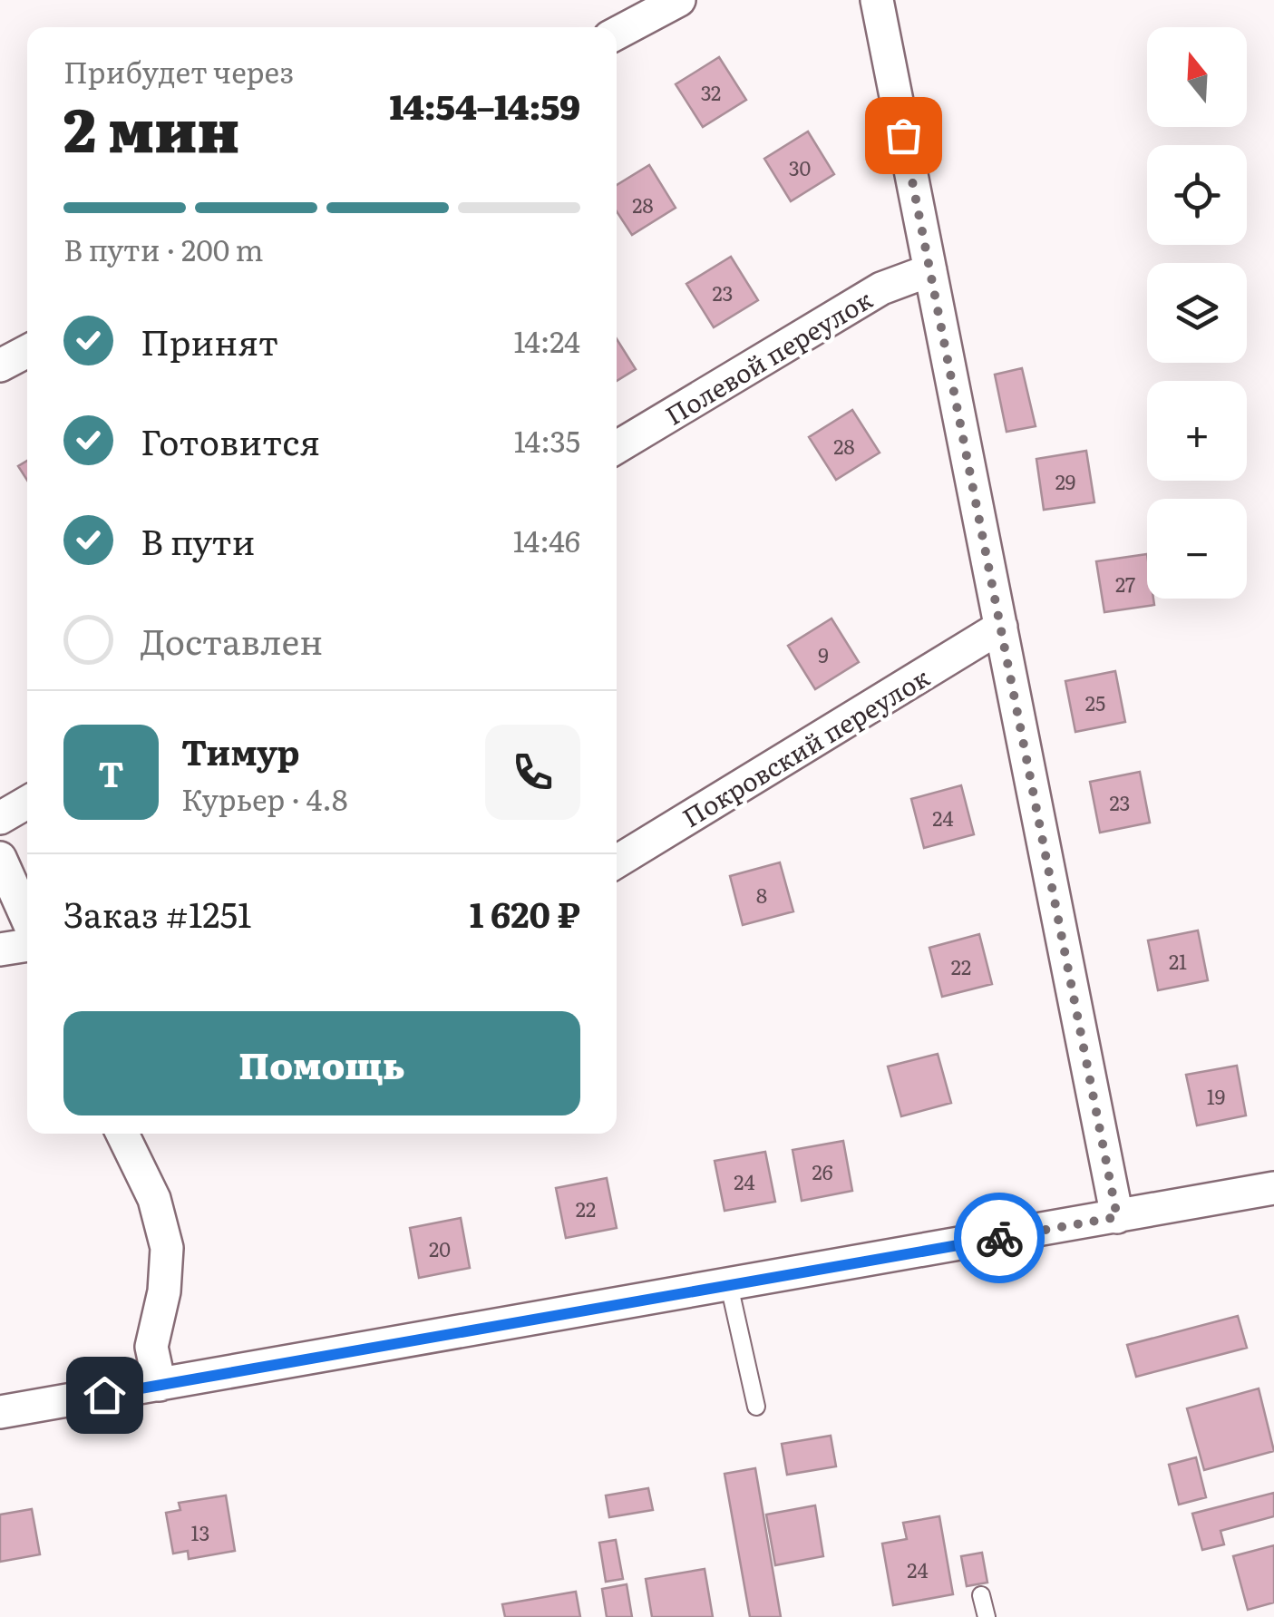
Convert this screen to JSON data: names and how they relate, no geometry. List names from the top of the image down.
{
  "streets": {
    "street": ["Полевой переулок", "Покровский переулок"]
  },
  "house_numbers": [
    "32",
    "30",
    "28",
    "23",
    "28",
    "29",
    "27",
    "9",
    "25",
    "23",
    "24",
    "8",
    "21",
    "22",
    "19",
    "26",
    "24",
    "22",
    "20",
    "13",
    "24"
  ],
  "north": "top",
  "page": {
    "map_buttons": ["+", "−"],
    "heading": ["2 мин", "Прибудет через", "14:54–14:59"],
    "panel": [
      "Тимур",
      "Курьер · 4.8",
      "Заказ #1251",
      "1 620 ₽"
    ],
    "bar": "В пути · 200 m",
    "list": [
      ["Принят", "14:24"],
      ["Готовится", "14:35"],
      ["В пути", "14:46"],
      "Доставлен"
    ],
    "round": "Т",
    "buttons": "Помощь"
  }
}
